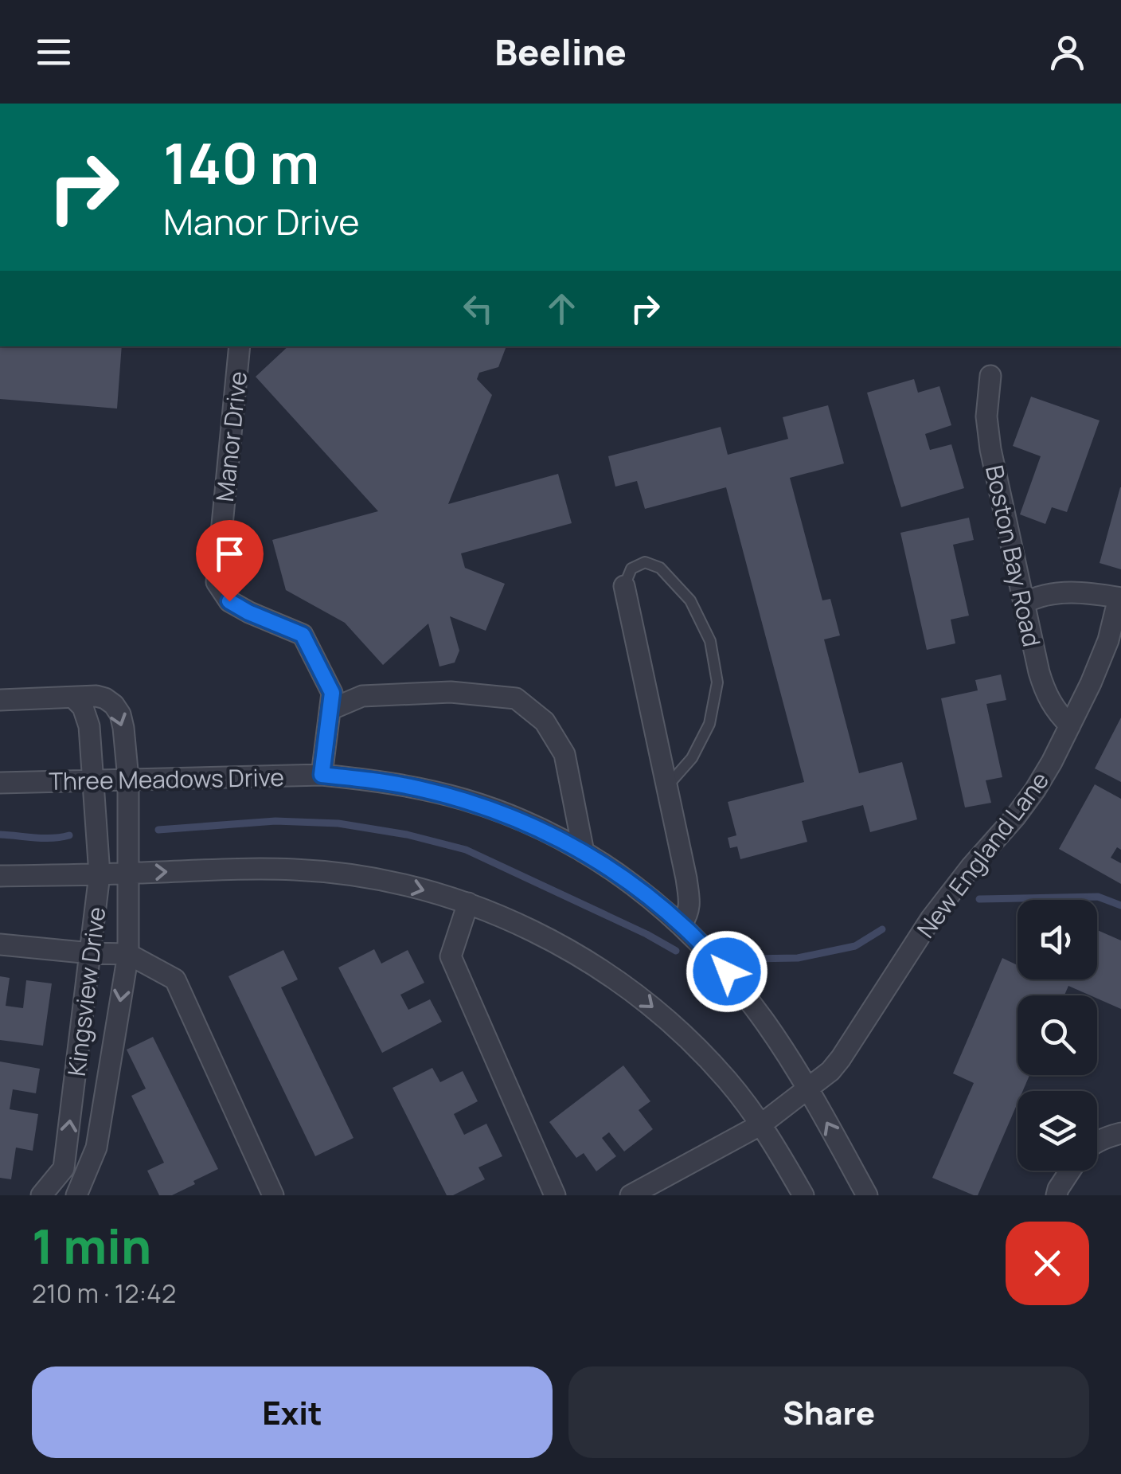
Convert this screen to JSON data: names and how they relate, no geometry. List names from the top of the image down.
{
  "streets": {
    "street": [
      "Manor Drive",
      "Boston Bay Road",
      "Three Meadows Drive",
      "New England Lane",
      "Kingsview Drive"
    ]
  },
  "crossings": [
    ["Manor Drive", "Three Meadows Drive"],
    ["Boston Bay Road", "New England Lane"],
    ["Three Meadows Drive", "New England Lane"],
    ["Three Meadows Drive", "Kingsview Drive"]
  ],
  "page": {
    "header": "Beeline",
    "turn": ["140 m", "Manor Drive"],
    "heading": ["1 min", "210 m · 12:42"],
    "buttons": ["Exit", "Share"]
  }
}
